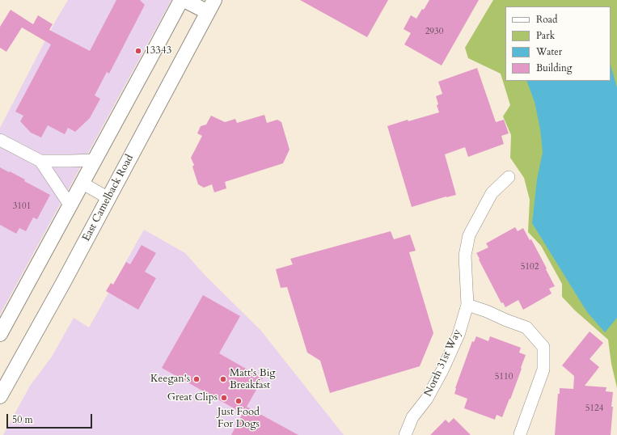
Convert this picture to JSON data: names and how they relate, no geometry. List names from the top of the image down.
{
  "streets": {
    "main road": ["East Camelback Road"],
    "street": ["North 31st Way"]
  },
  "places": [
    "13343",
    "Keegan's",
    "Matt's Big Breakfast",
    "Great Clips",
    "Just Food For Dogs"
  ],
  "house_numbers": [
    "2930",
    "3101",
    "5102",
    "5110",
    "5124"
  ],
  "legend": [
    "Road",
    "Park",
    "Water",
    "Building"
  ],
  "scale_bar": "50 m"
}
